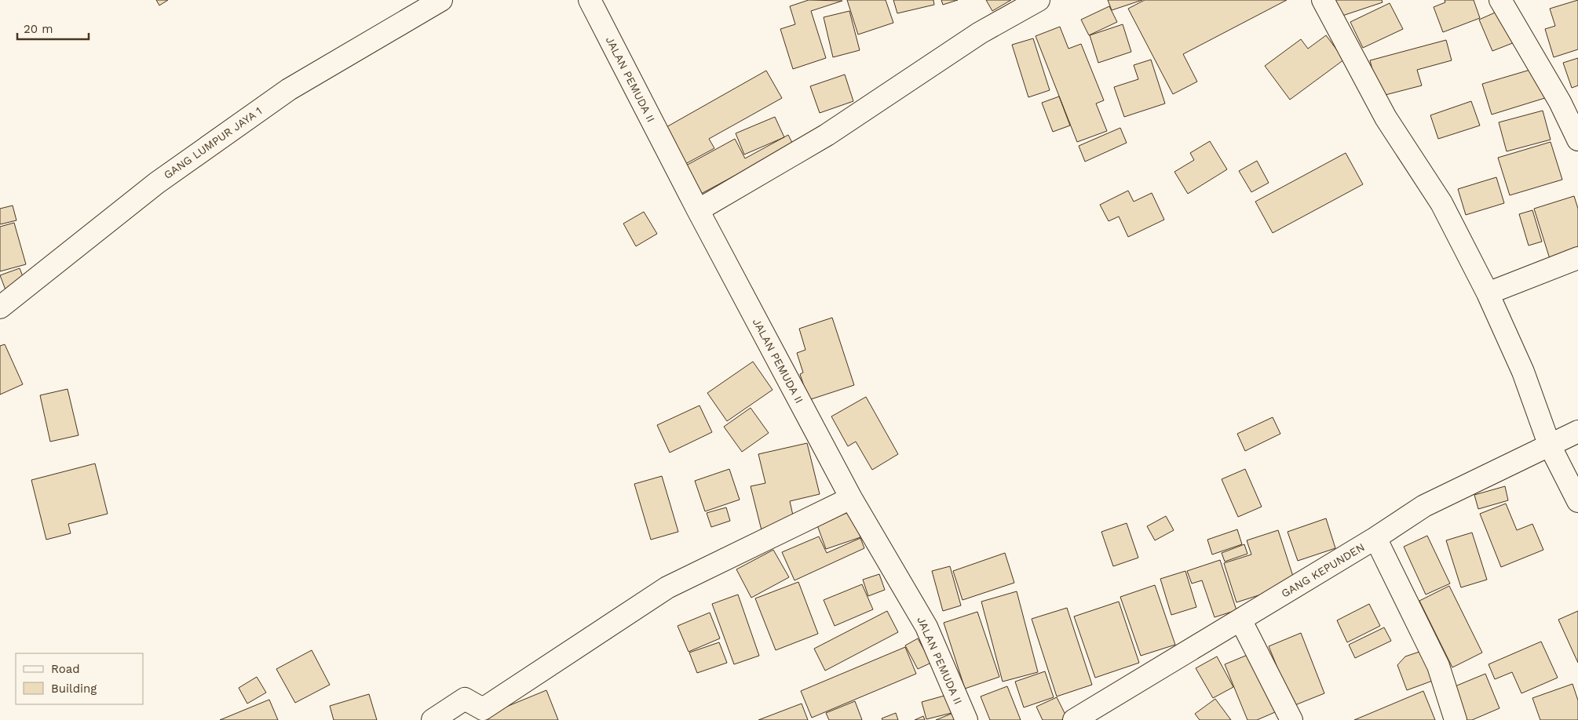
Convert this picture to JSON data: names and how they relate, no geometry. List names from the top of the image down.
{
  "streets": {
    "street": ["JALAN PEMUDA II", "GANG LUMPUR JAYA 1", "GANG KEPUNDEN"]
  },
  "legend": ["Road", "Building"],
  "scale_bar": "20 m"
}
